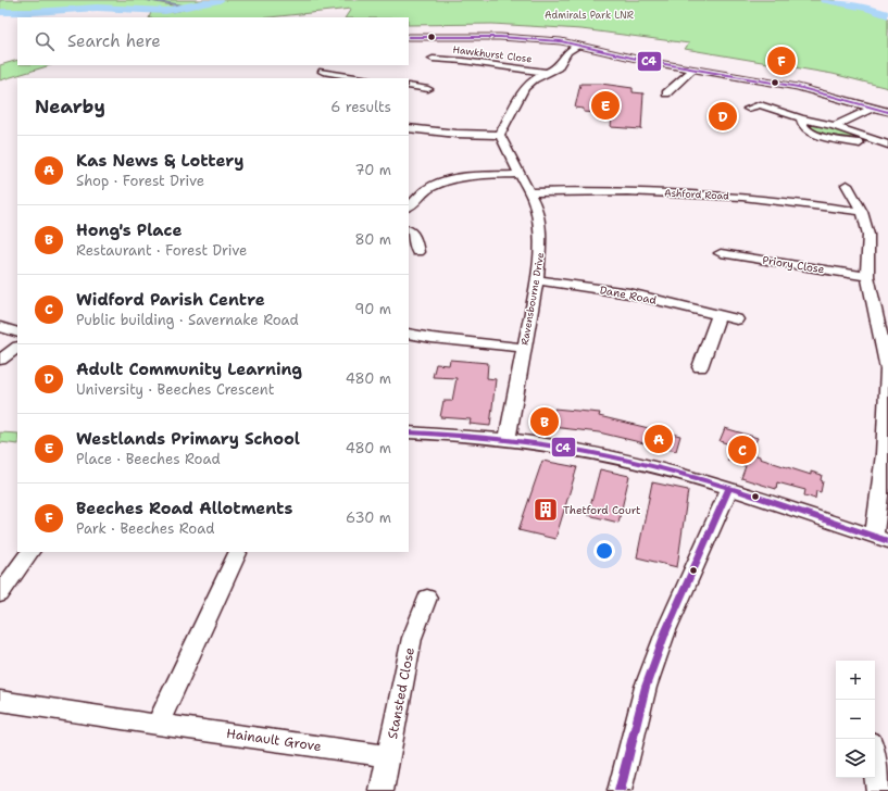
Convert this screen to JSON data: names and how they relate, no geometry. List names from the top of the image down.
{
  "streets": {
    "street": [
      "Hawkhurst Close",
      "Ashford Road",
      "Priory Close",
      "Dane Road",
      "Ravensbourne Drive",
      "Stansted Close",
      "Hainault Grove"
    ]
  },
  "crossings": [
    ["Ashford Road", "Ravensbourne Drive"],
    ["Dane Road", "Ravensbourne Drive"],
    ["Stansted Close", "Hainault Grove"]
  ],
  "parks": ["Admirals Park LNR"],
  "places": {
    "building": ["Thetford Court"]
  },
  "lines": ["transit line C4"],
  "page": {
    "search": "Search here",
    "pins": [
      "F",
      "E",
      "D",
      "B",
      "A",
      "C"
    ],
    "heading": ["Nearby", "6 results"],
    "list": [
      {
        "mark": "A",
        "name": "Kas News & Lottery",
        "note": "Shop · Forest Drive",
        "value": "70 m"
      },
      {
        "mark": "B",
        "name": "Hong's Place",
        "note": "Restaurant · Forest Drive",
        "value": "80 m"
      },
      {
        "mark": "C",
        "name": "Widford Parish Centre",
        "note": "Public building · Savernake Road",
        "value": "90 m"
      },
      {
        "mark": "D",
        "name": "Adult Community Learning",
        "note": "University · Beeches Crescent",
        "value": "480 m"
      },
      {
        "mark": "E",
        "name": "Westlands Primary School",
        "note": "Place · Beeches Road",
        "value": "480 m"
      },
      {
        "mark": "F",
        "name": "Beeches Road Allotments",
        "note": "Park · Beeches Road",
        "value": "630 m"
      }
    ],
    "map_buttons": ["+", "−"]
  }
}
